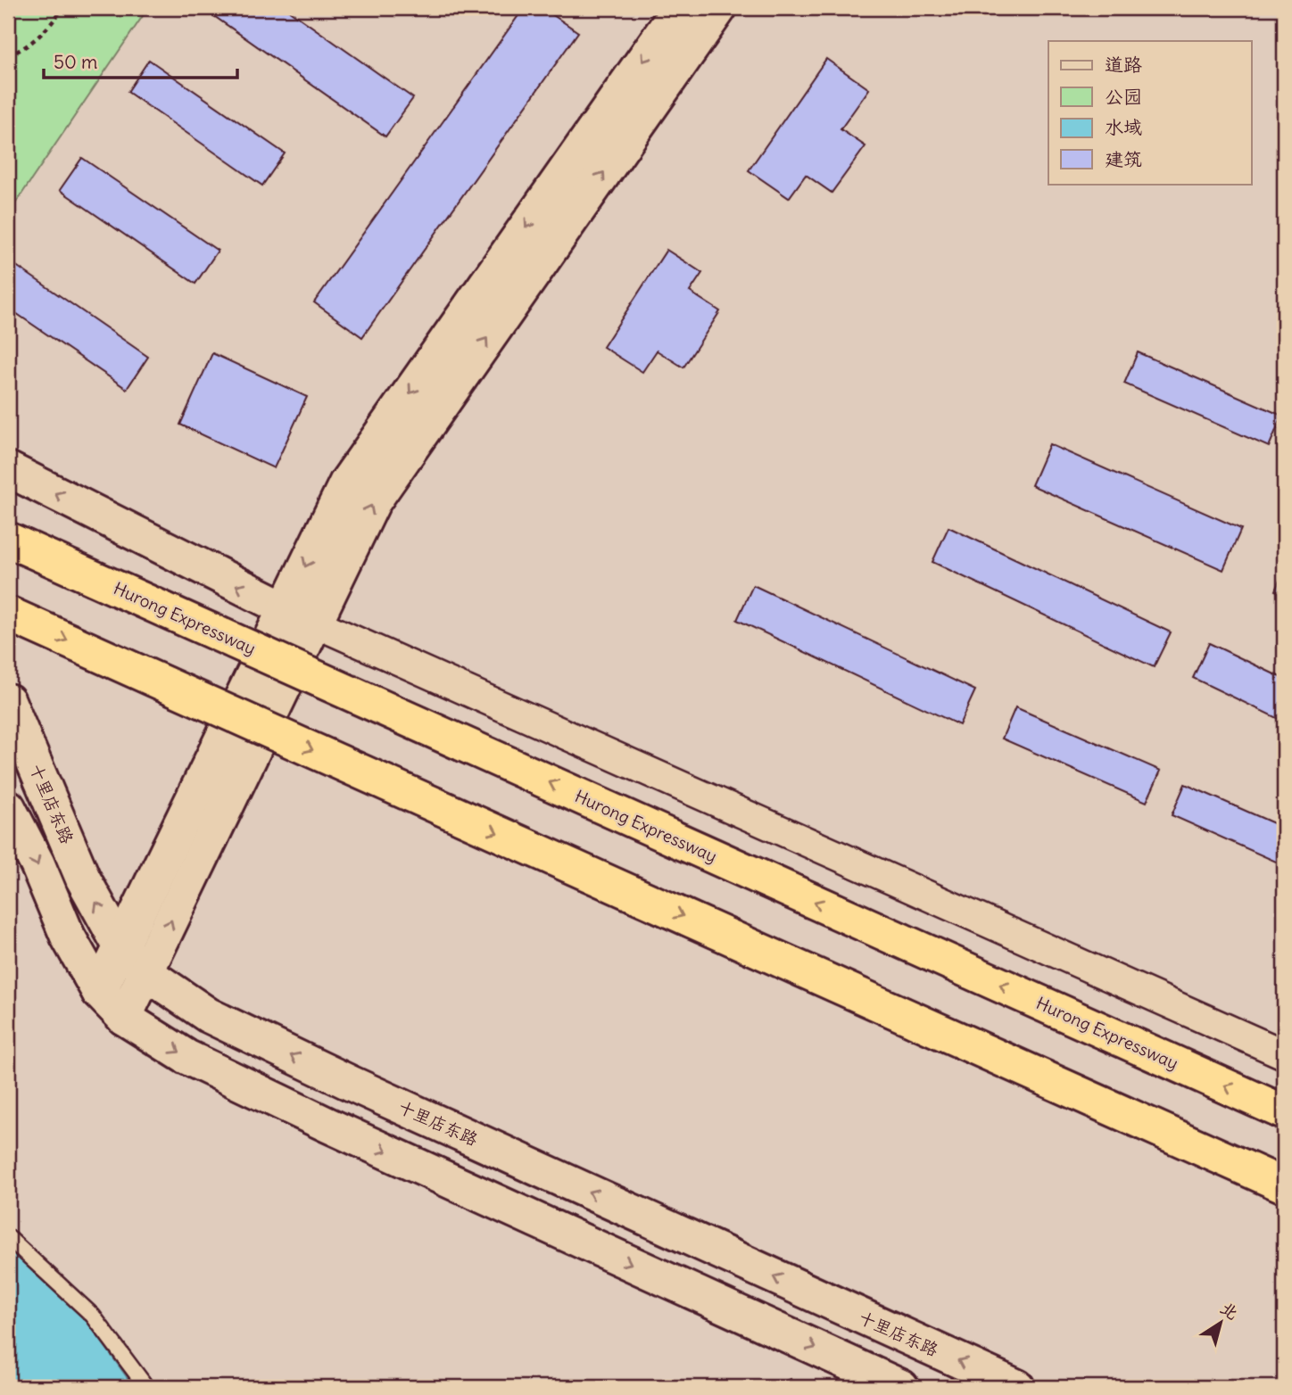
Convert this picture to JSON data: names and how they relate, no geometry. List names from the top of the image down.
{
  "streets": {
    "highway": ["Hurong Expressway"],
    "street": ["十里店东路"]
  },
  "legend": [
    "道路",
    "公园",
    "水域",
    "建筑"
  ],
  "scale_bar": "50 m",
  "north": "top right"
}
